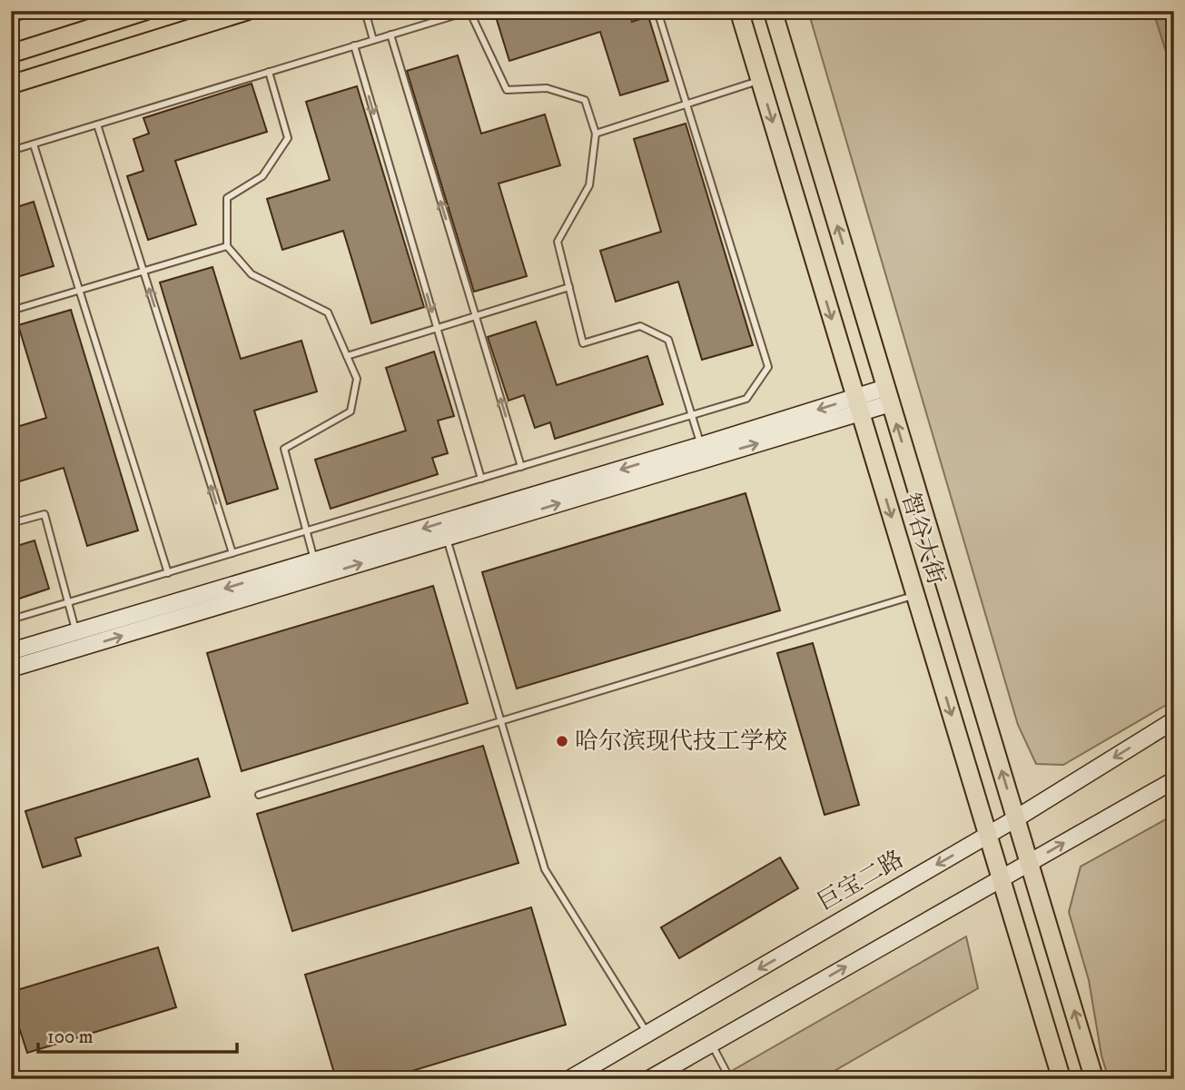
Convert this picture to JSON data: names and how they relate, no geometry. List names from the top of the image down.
{
  "streets": {
    "main road": ["智谷大街"],
    "street": ["巨宝二路"]
  },
  "crossings": [
    ["智谷大街", "巨宝二路"]
  ],
  "places": ["哈尔滨现代技工学校"],
  "scale_bar": "100 m"
}
